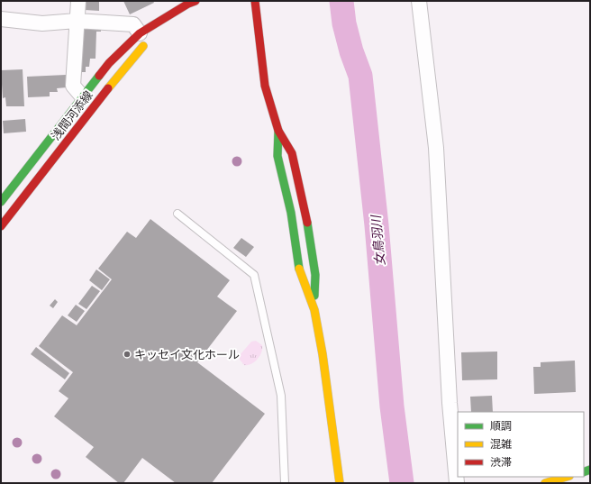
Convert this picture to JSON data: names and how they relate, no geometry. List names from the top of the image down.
{
  "streets": {
    "street": ["浅間河添線"]
  },
  "water": ["女鳥羽川"],
  "places": ["キッセイ文化ホール"],
  "legend": ["順調", "混雑", "渋滞"]
}
